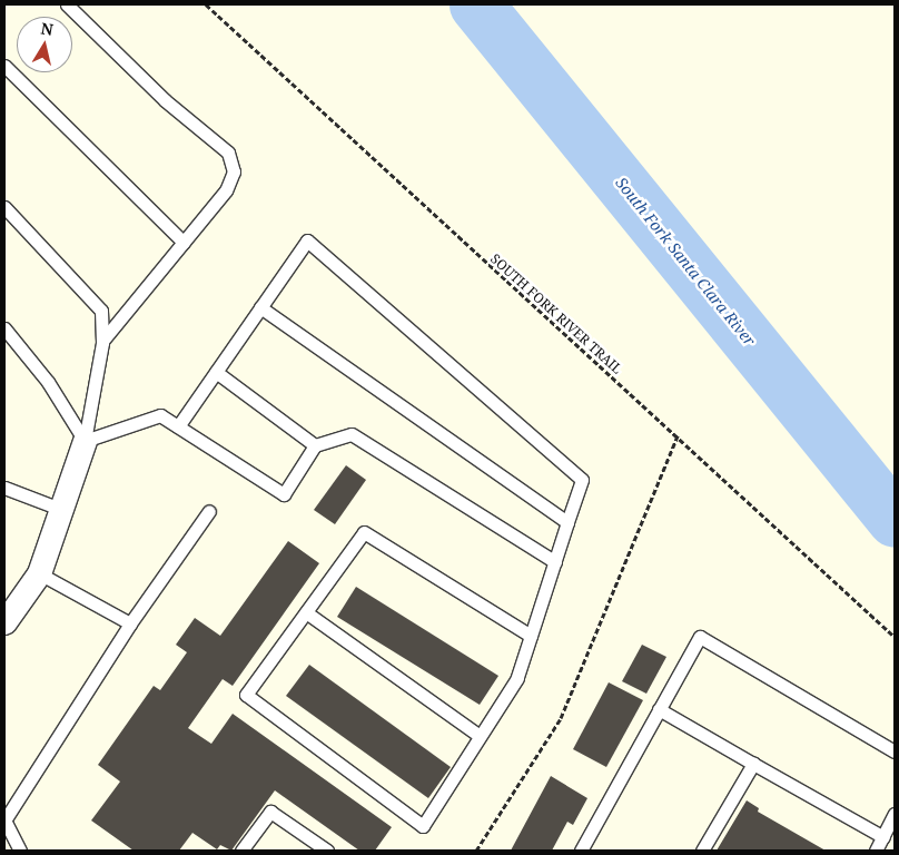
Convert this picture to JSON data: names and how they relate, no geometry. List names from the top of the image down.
{
  "streets": {
    "path": ["SOUTH FORK RIVER TRAIL"]
  },
  "water": ["South Fork Santa Clara River"],
  "north": "top"
}
